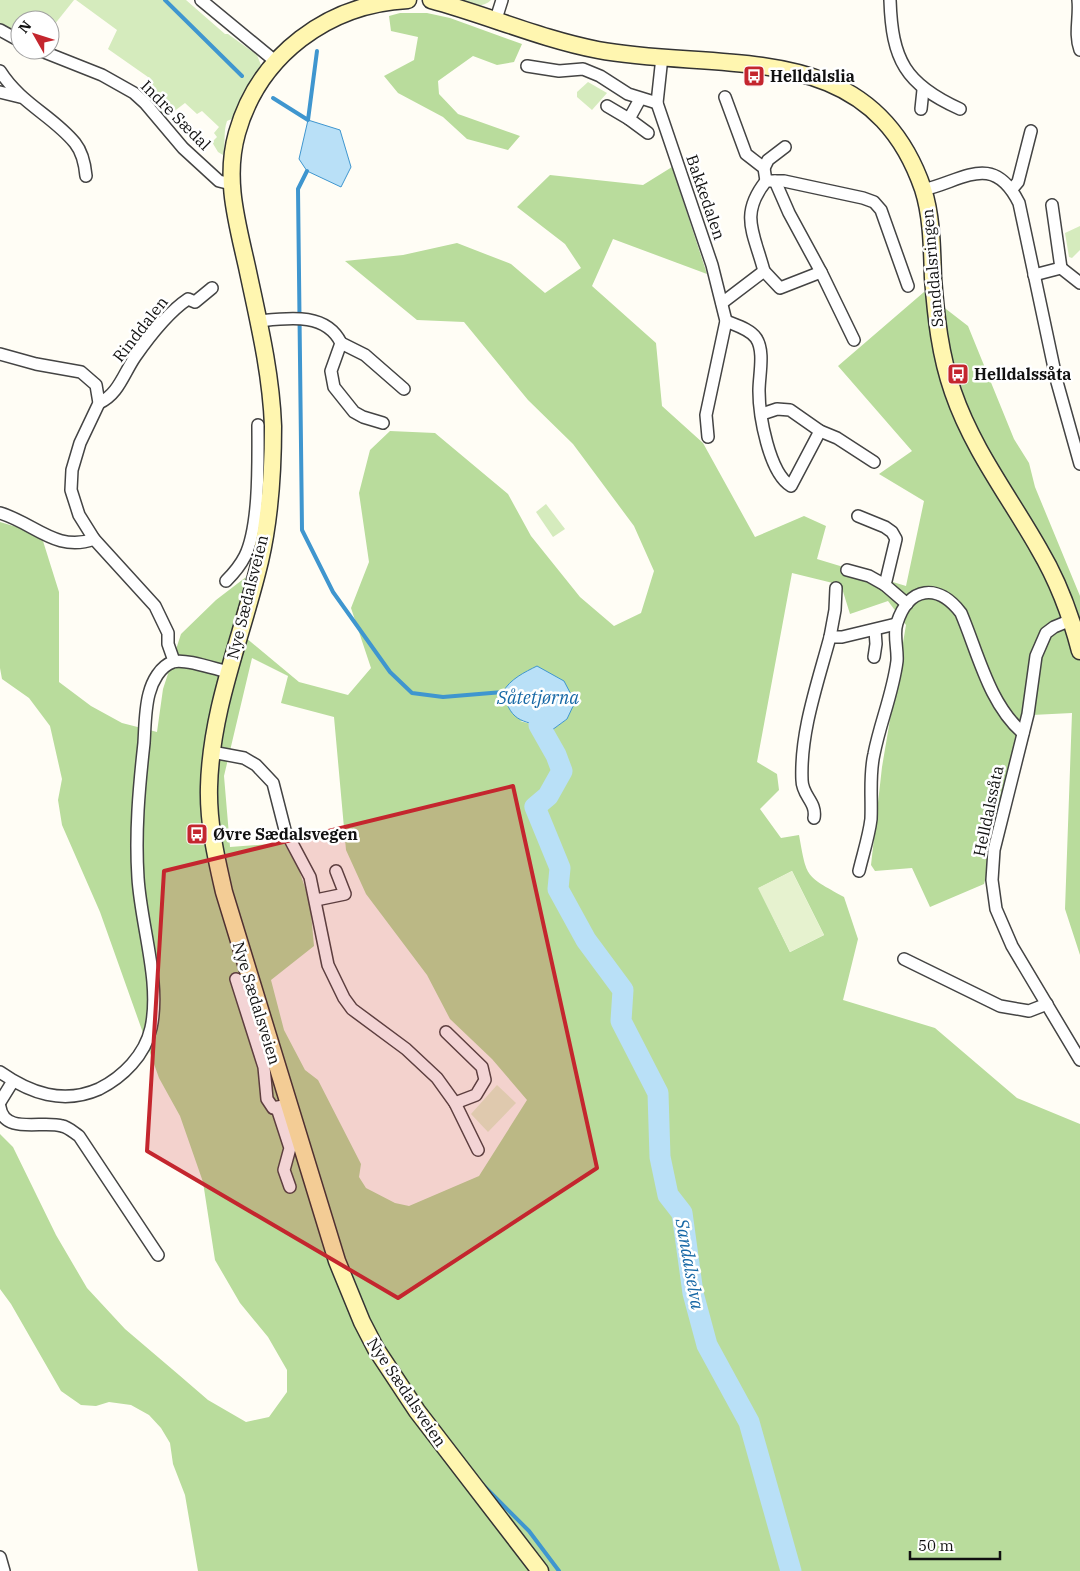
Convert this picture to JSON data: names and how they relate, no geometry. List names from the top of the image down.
{
  "streets": {
    "main road": ["Sanddalsringen", "Nye Sædalsveien"],
    "street": [
      "Indre Sædal",
      "Bakkedalen",
      "Rinddalen",
      "Helldalssåta"
    ]
  },
  "crossings": [
    ["Indre Sædal", "Nye Sædalsveien"],
    ["Bakkedalen", "Sanddalsringen"],
    ["Sanddalsringen", "Helldalssåta"]
  ],
  "water": ["Såtetjørna", "Sandalselva"],
  "places": {
    "bus stop": ["Helldalslia", "Helldalssåta", "Øvre Sædalsvegen"]
  },
  "scale_bar": "50 m",
  "north": "top left"
}
